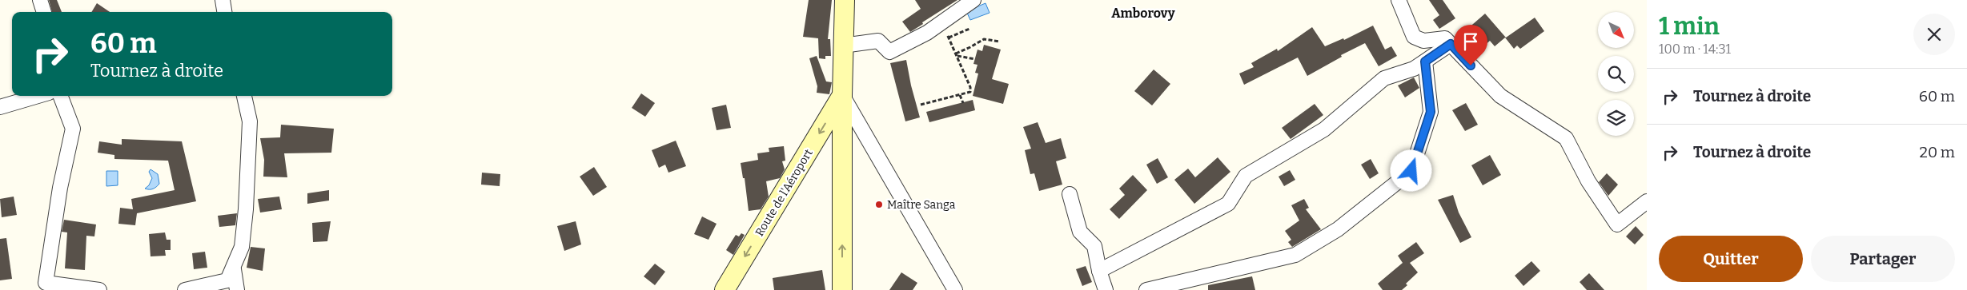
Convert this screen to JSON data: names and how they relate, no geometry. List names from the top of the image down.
{
  "streets": {
    "main road": ["Route de l'Aéroport"]
  },
  "one_way": ["Route de l'Aéroport"],
  "districts": ["Amborovy"],
  "places": ["Maître Sanga"],
  "north": "bottom right",
  "page": {
    "heading": ["1 min", "100 m · 14:31"],
    "turn": ["60 m", "Tournez à droite"],
    "list": [
      {
        "name": "Tournez à droite",
        "value": "60 m"
      },
      {
        "name": "Tournez à droite",
        "value": "20 m"
      }
    ],
    "buttons": ["Quitter", "Partager"]
  }
}
